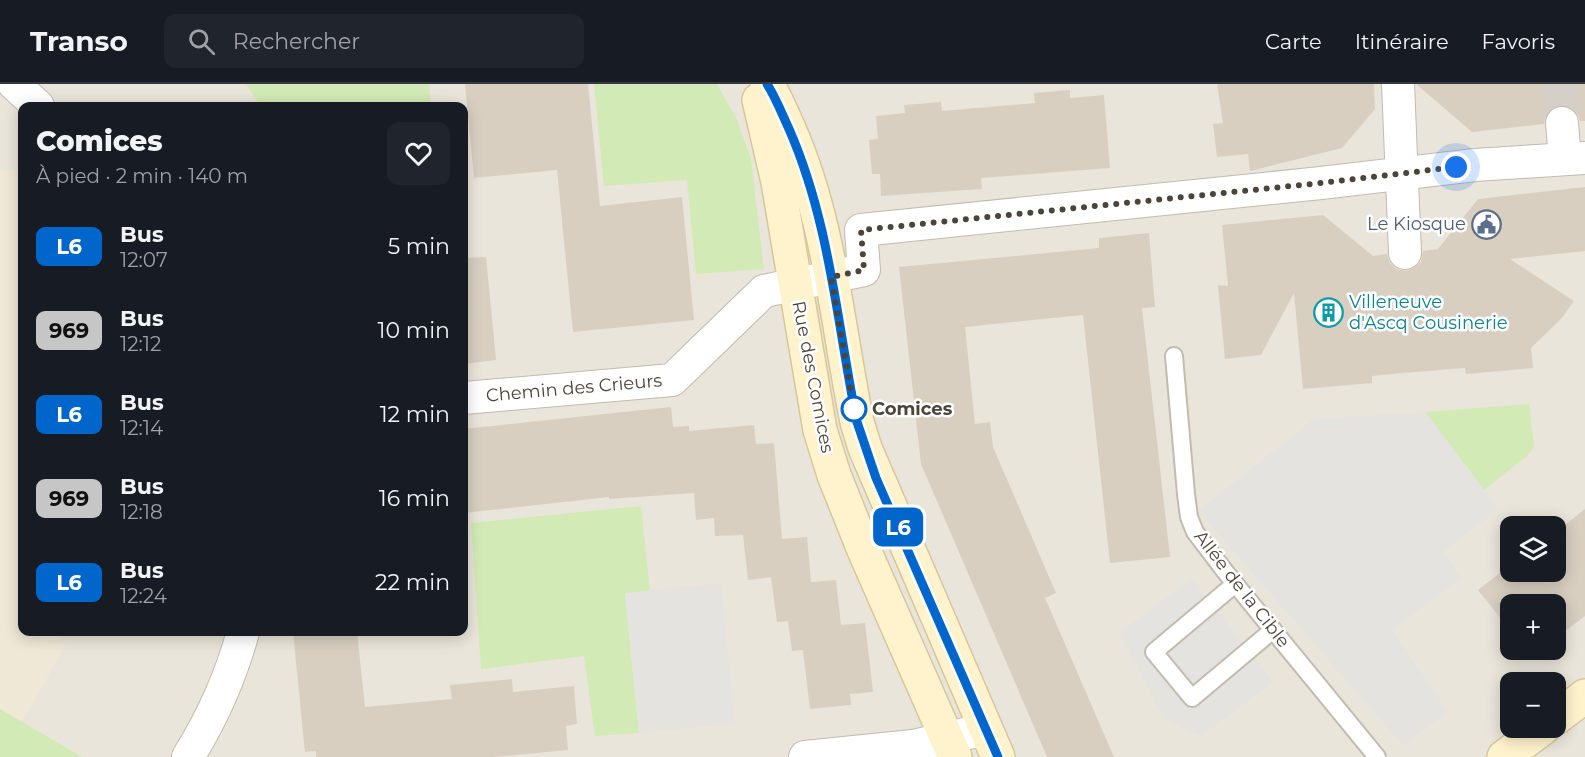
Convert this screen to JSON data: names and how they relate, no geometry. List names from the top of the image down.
{
  "streets": {
    "street": ["Rue des Comices", "Chemin des Crieurs"],
    "lane": ["Allée de la Cible"]
  },
  "crossings": [
    ["Rue des Comices", "Chemin des Crieurs"]
  ],
  "places": {
    "public building": ["Le Kiosque"],
    "building": ["Villeneuve d'Ascq Cousinerie"],
    "other": ["Comices"]
  },
  "lines": ["bus line L6"],
  "page": {
    "header": "Transo",
    "search": "Rechercher",
    "nav": ["Carte", "Itinéraire", "Favoris"],
    "on_map": "L6",
    "heading": ["Comices", "À pied · 2 min · 140 m"],
    "list": [
      {
        "mark": "L6",
        "name": "Bus",
        "note": "12:07",
        "value": "5 min"
      },
      {
        "mark": "969",
        "name": "Bus",
        "note": "12:12",
        "value": "10 min"
      },
      {
        "mark": "L6",
        "name": "Bus",
        "note": "12:14",
        "value": "12 min"
      },
      {
        "mark": "969",
        "name": "Bus",
        "note": "12:18",
        "value": "16 min"
      },
      {
        "mark": "L6",
        "name": "Bus",
        "note": "12:24",
        "value": "22 min"
      }
    ],
    "map_buttons": ["+", "−"]
  }
}
